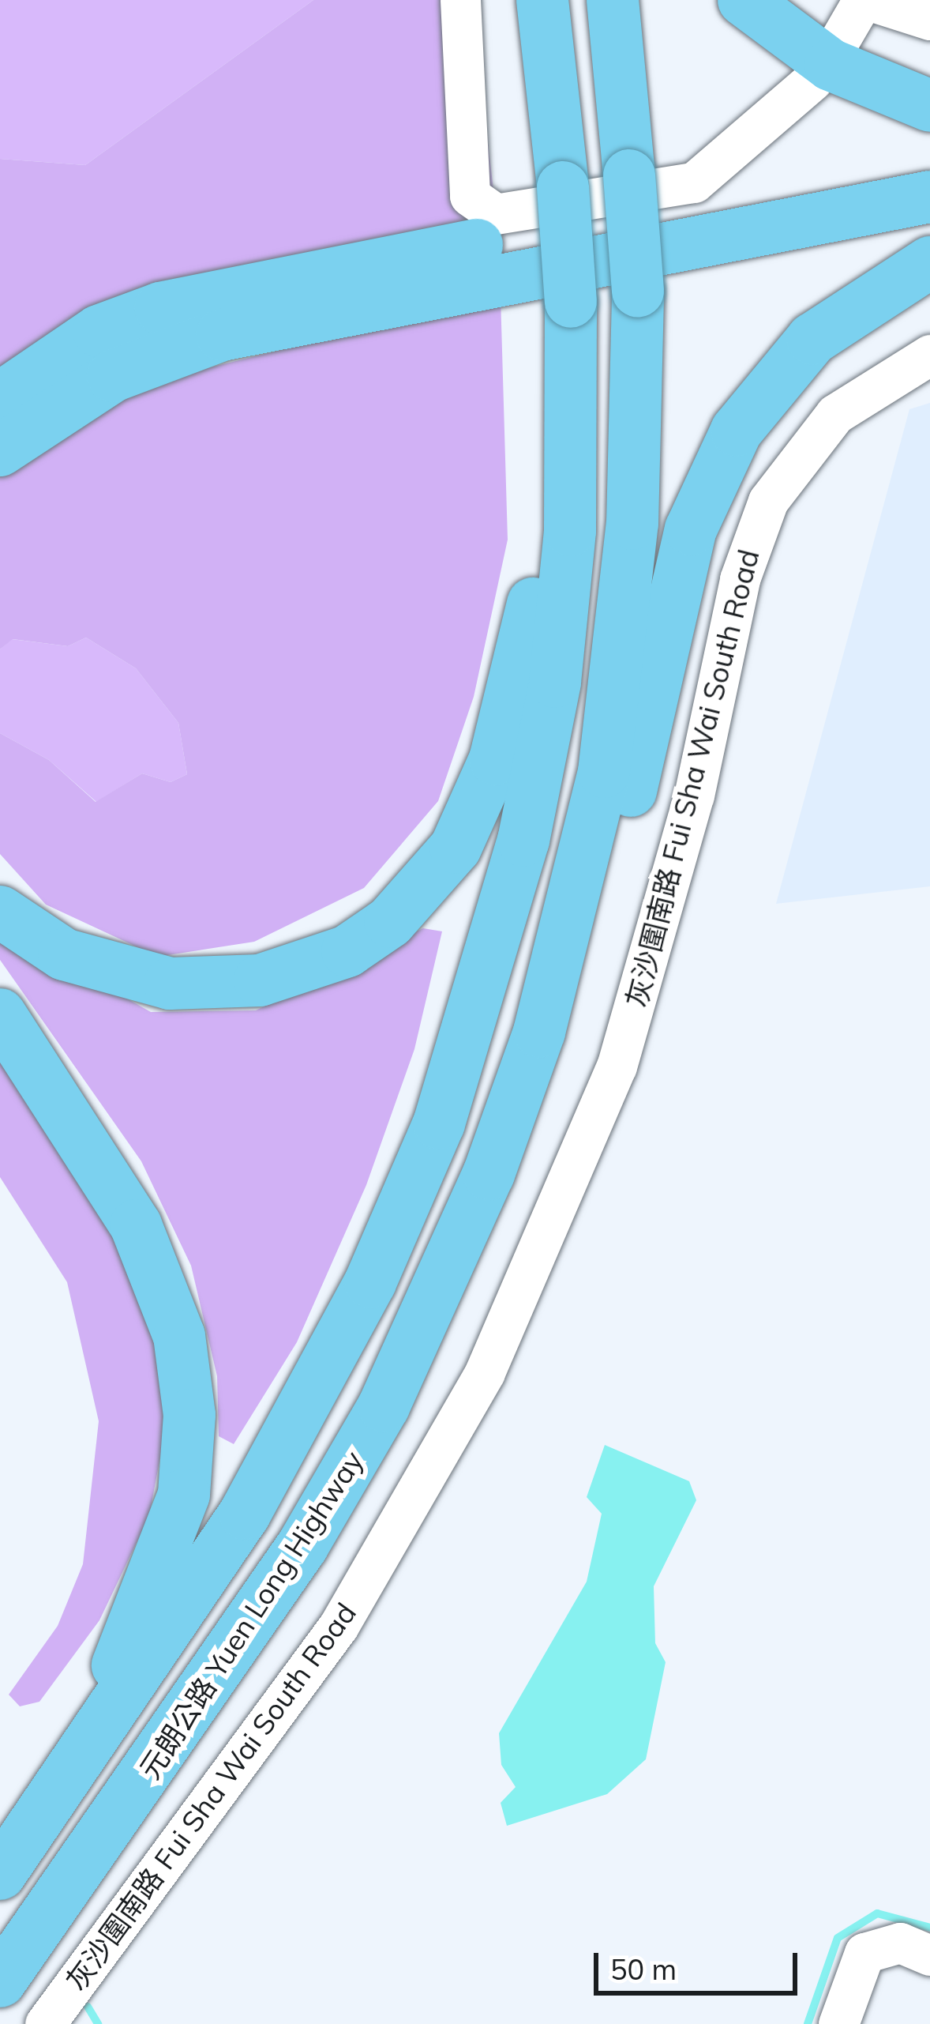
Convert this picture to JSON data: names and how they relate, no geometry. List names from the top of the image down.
{
  "streets": {
    "highway": ["元朗公路 Yuen Long Highway"],
    "street": ["灰沙圍南路 Fui Sha Wai South Road"]
  },
  "scale_bar": "50 m"
}
